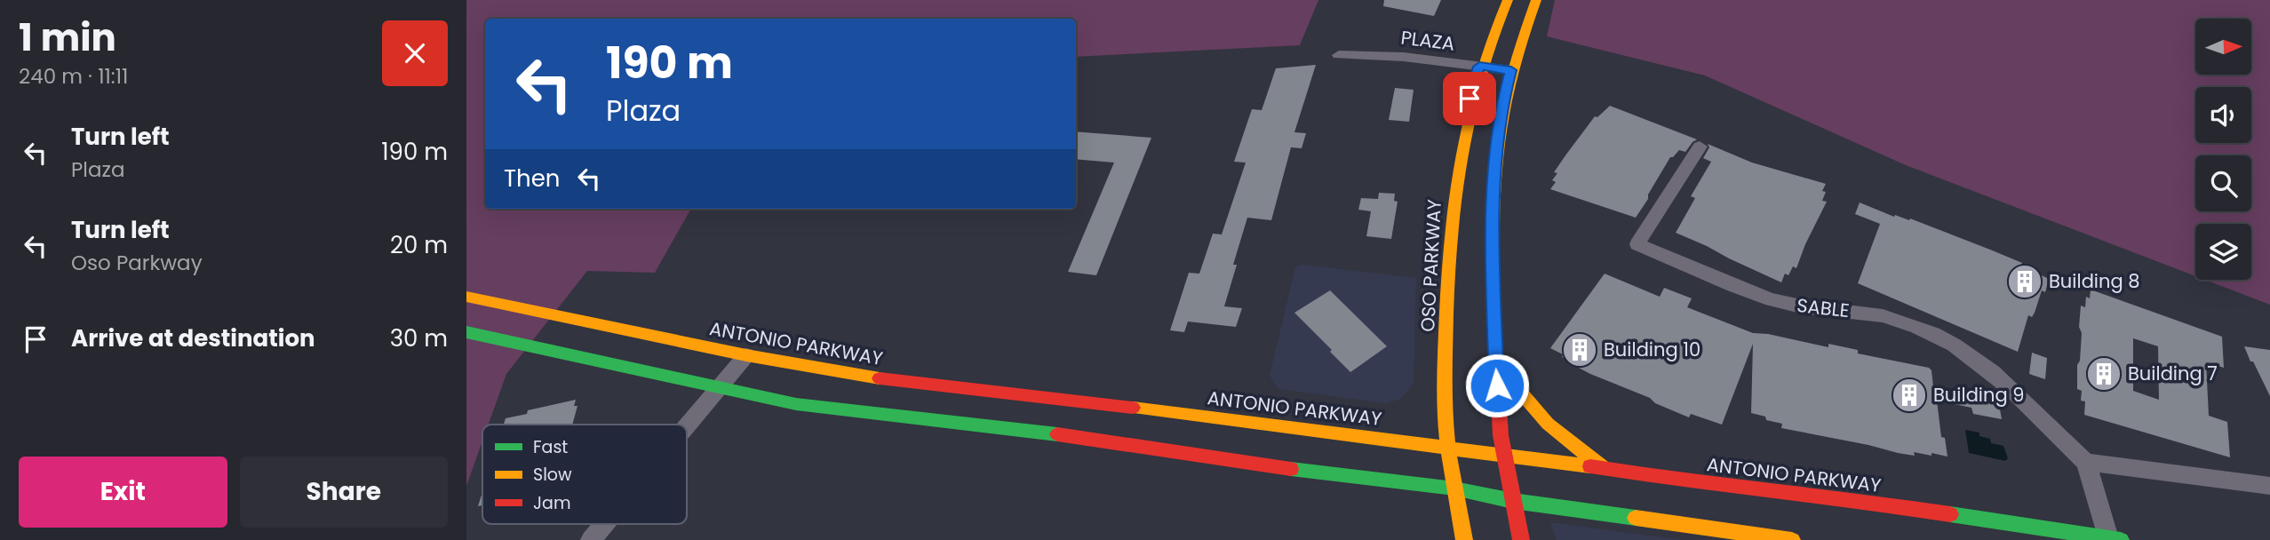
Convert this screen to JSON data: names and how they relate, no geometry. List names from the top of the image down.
{
  "streets": {
    "main road": ["OSO PARKWAY", "ANTONIO PARKWAY"],
    "street": ["PLAZA", "SABLE"]
  },
  "crossings": [
    ["PLAZA", "OSO PARKWAY"],
    ["OSO PARKWAY", "ANTONIO PARKWAY"]
  ],
  "places": {
    "building": [
      "Building 8",
      "Building 10",
      "Building 7",
      "Building 9"
    ]
  },
  "legend": ["Fast", "Slow", "Jam"],
  "north": "right",
  "page": {
    "heading": ["1 min", "240 m · 11:11"],
    "turn": ["190 m", "Plaza"],
    "list": [
      {
        "name": "Turn left",
        "note": "Plaza",
        "value": "190 m"
      },
      {
        "name": "Turn left",
        "note": "Oso Parkway",
        "value": "20 m"
      },
      {
        "name": "Arrive at destination",
        "value": "30 m"
      }
    ],
    "then": "Then",
    "buttons": ["Exit", "Share"]
  }
}
